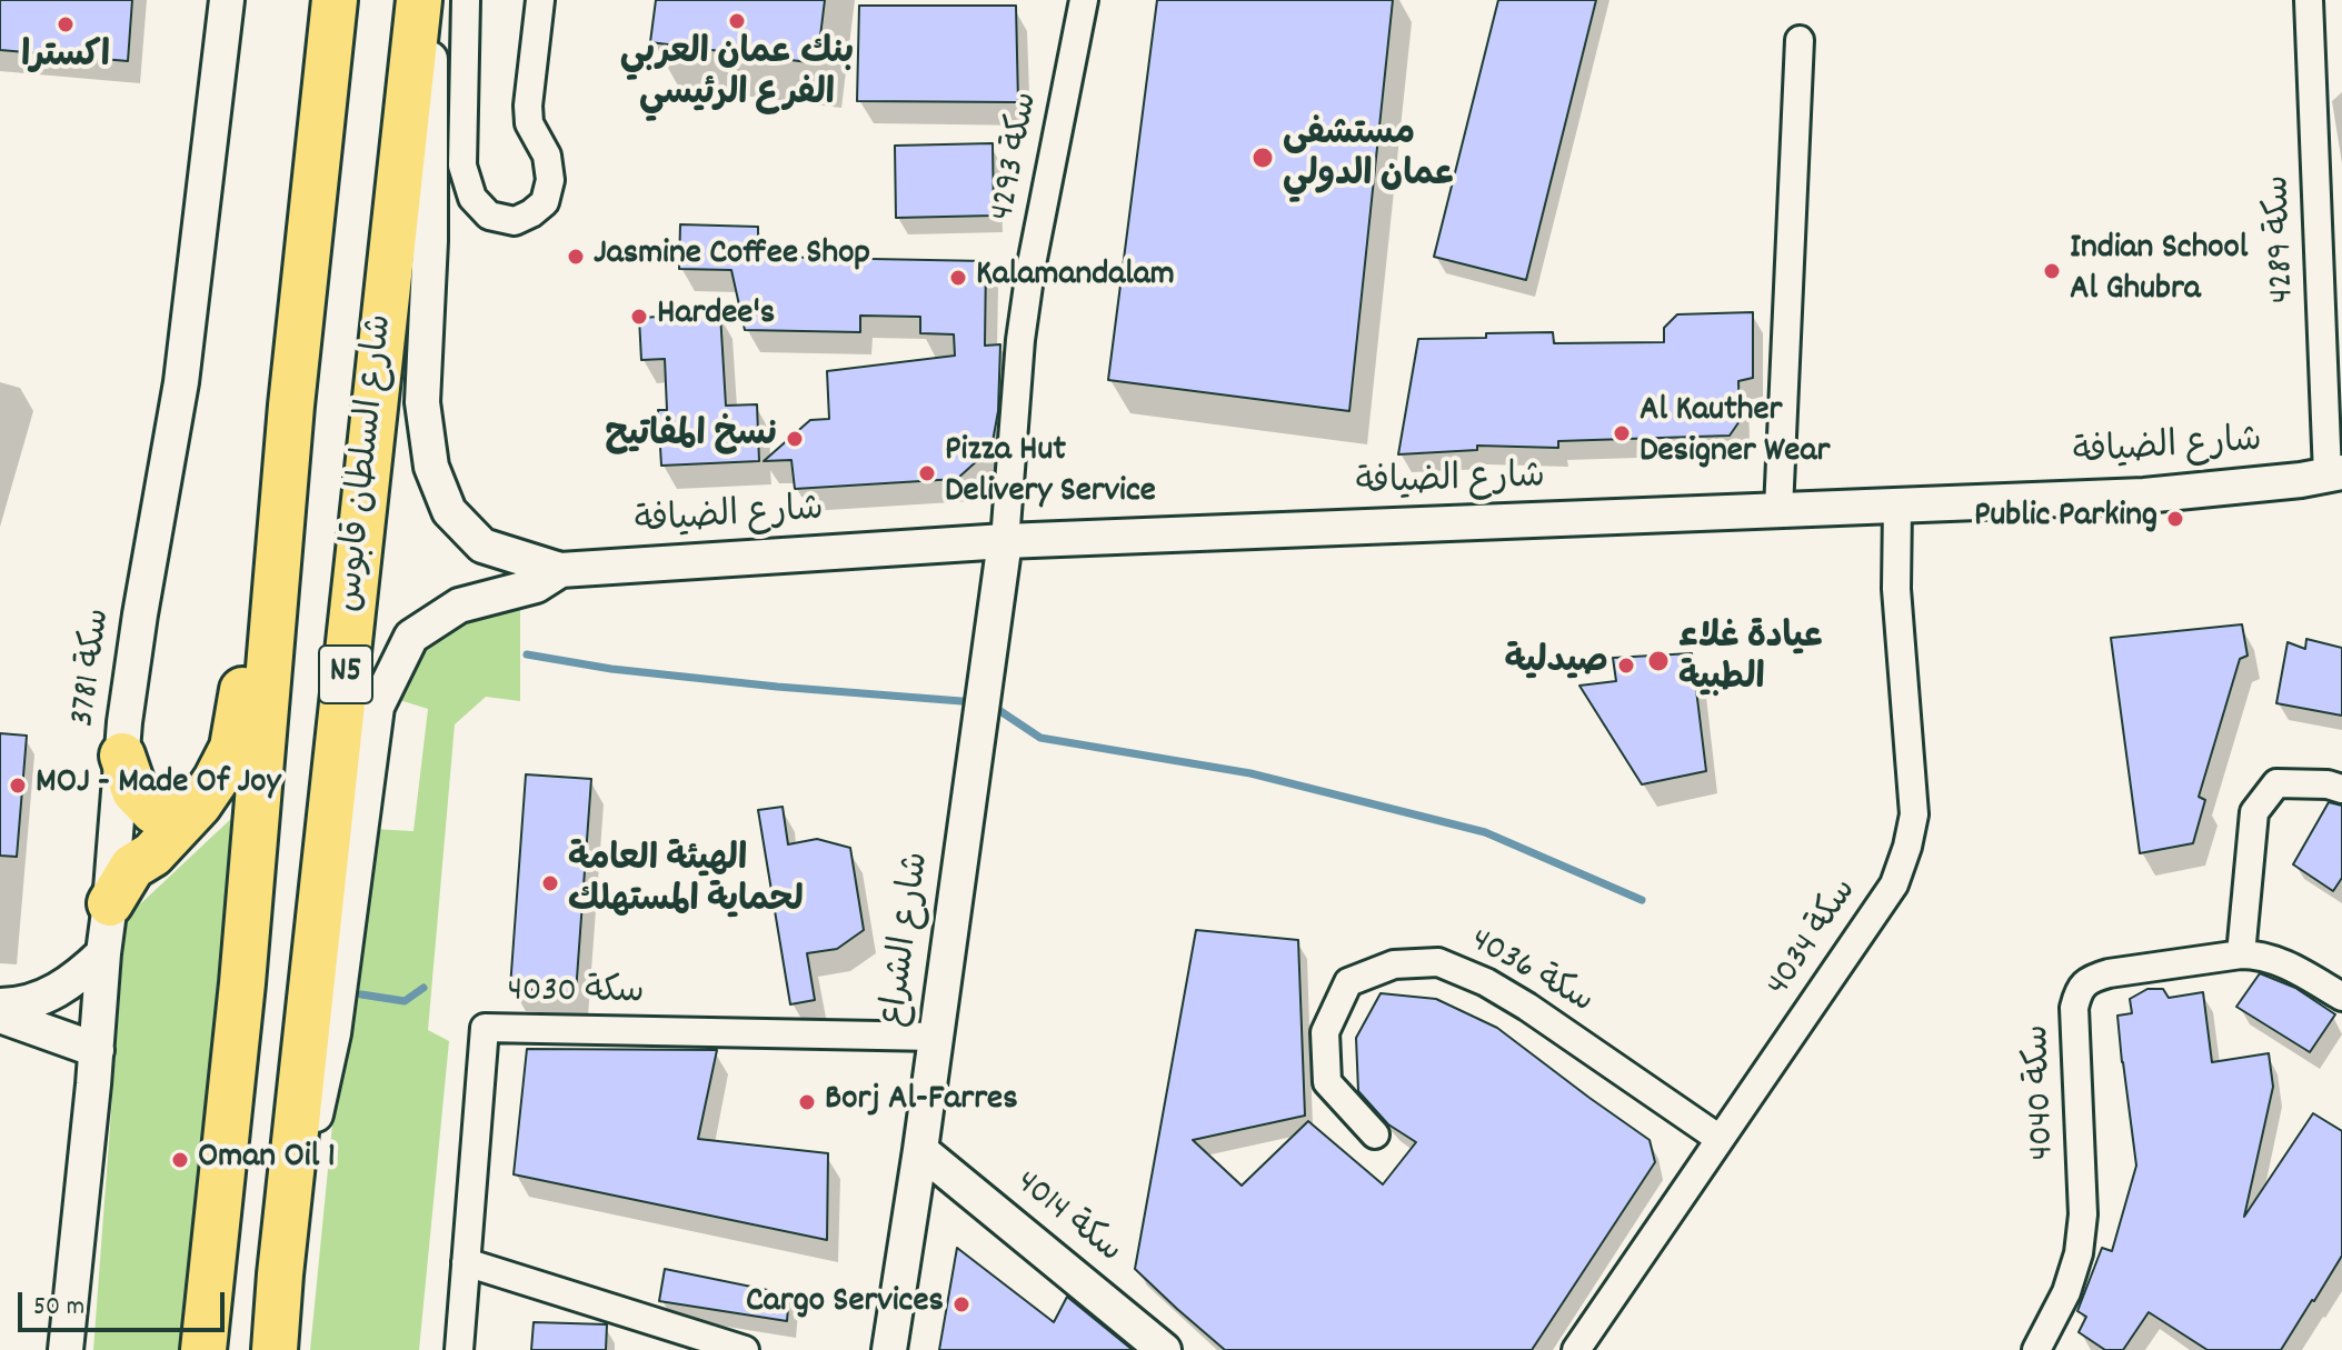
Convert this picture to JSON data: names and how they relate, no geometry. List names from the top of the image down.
{
  "streets": {
    "highway": ["شارع السلطان قابوس", "N5"],
    "street": [
      "سكة 4293",
      "سكة 4289",
      "شارع الضيافة",
      "سكة 3781",
      "سكة 4034",
      "شارع الشراع",
      "سكة 4036",
      "سكة 4030",
      "سكة 4040",
      "سكة 4014"
    ]
  },
  "crossings": [
    ["سكة 4293", "شارع الضيافة"],
    ["سكة 4293", "شارع الشراع"],
    ["سكة 4289", "شارع الضيافة"],
    ["شارع الضيافة", "سكة 4034"],
    ["شارع الضيافة", "شارع الشراع"],
    ["سكة 4034", "سكة 4036"],
    ["شارع الشراع", "سكة 4030"],
    ["شارع الشراع", "سكة 4014"]
  ],
  "places": [
    "بنك عمان العربي الفرع الرئيسي",
    "اكسترا",
    "مستشفى عمان الدولي",
    "Jasmine Coffee Shop",
    "Indian School Al Ghubra",
    "Kalamandalam",
    "Hardee's",
    "Al Kauther Designer Wear",
    "نسخ المفاتيح",
    "Pizza Hut Delivery Service",
    "Public Parking",
    "عيادة غلاء الطبية",
    "صيدلية",
    "MOJ - Made Of Joy",
    "الهيئة العامة لحماية المستهلك",
    "Borj Al-Farres",
    "Oman Oil 1",
    "Cargo Services"
  ],
  "scale_bar": "50 m"
}
